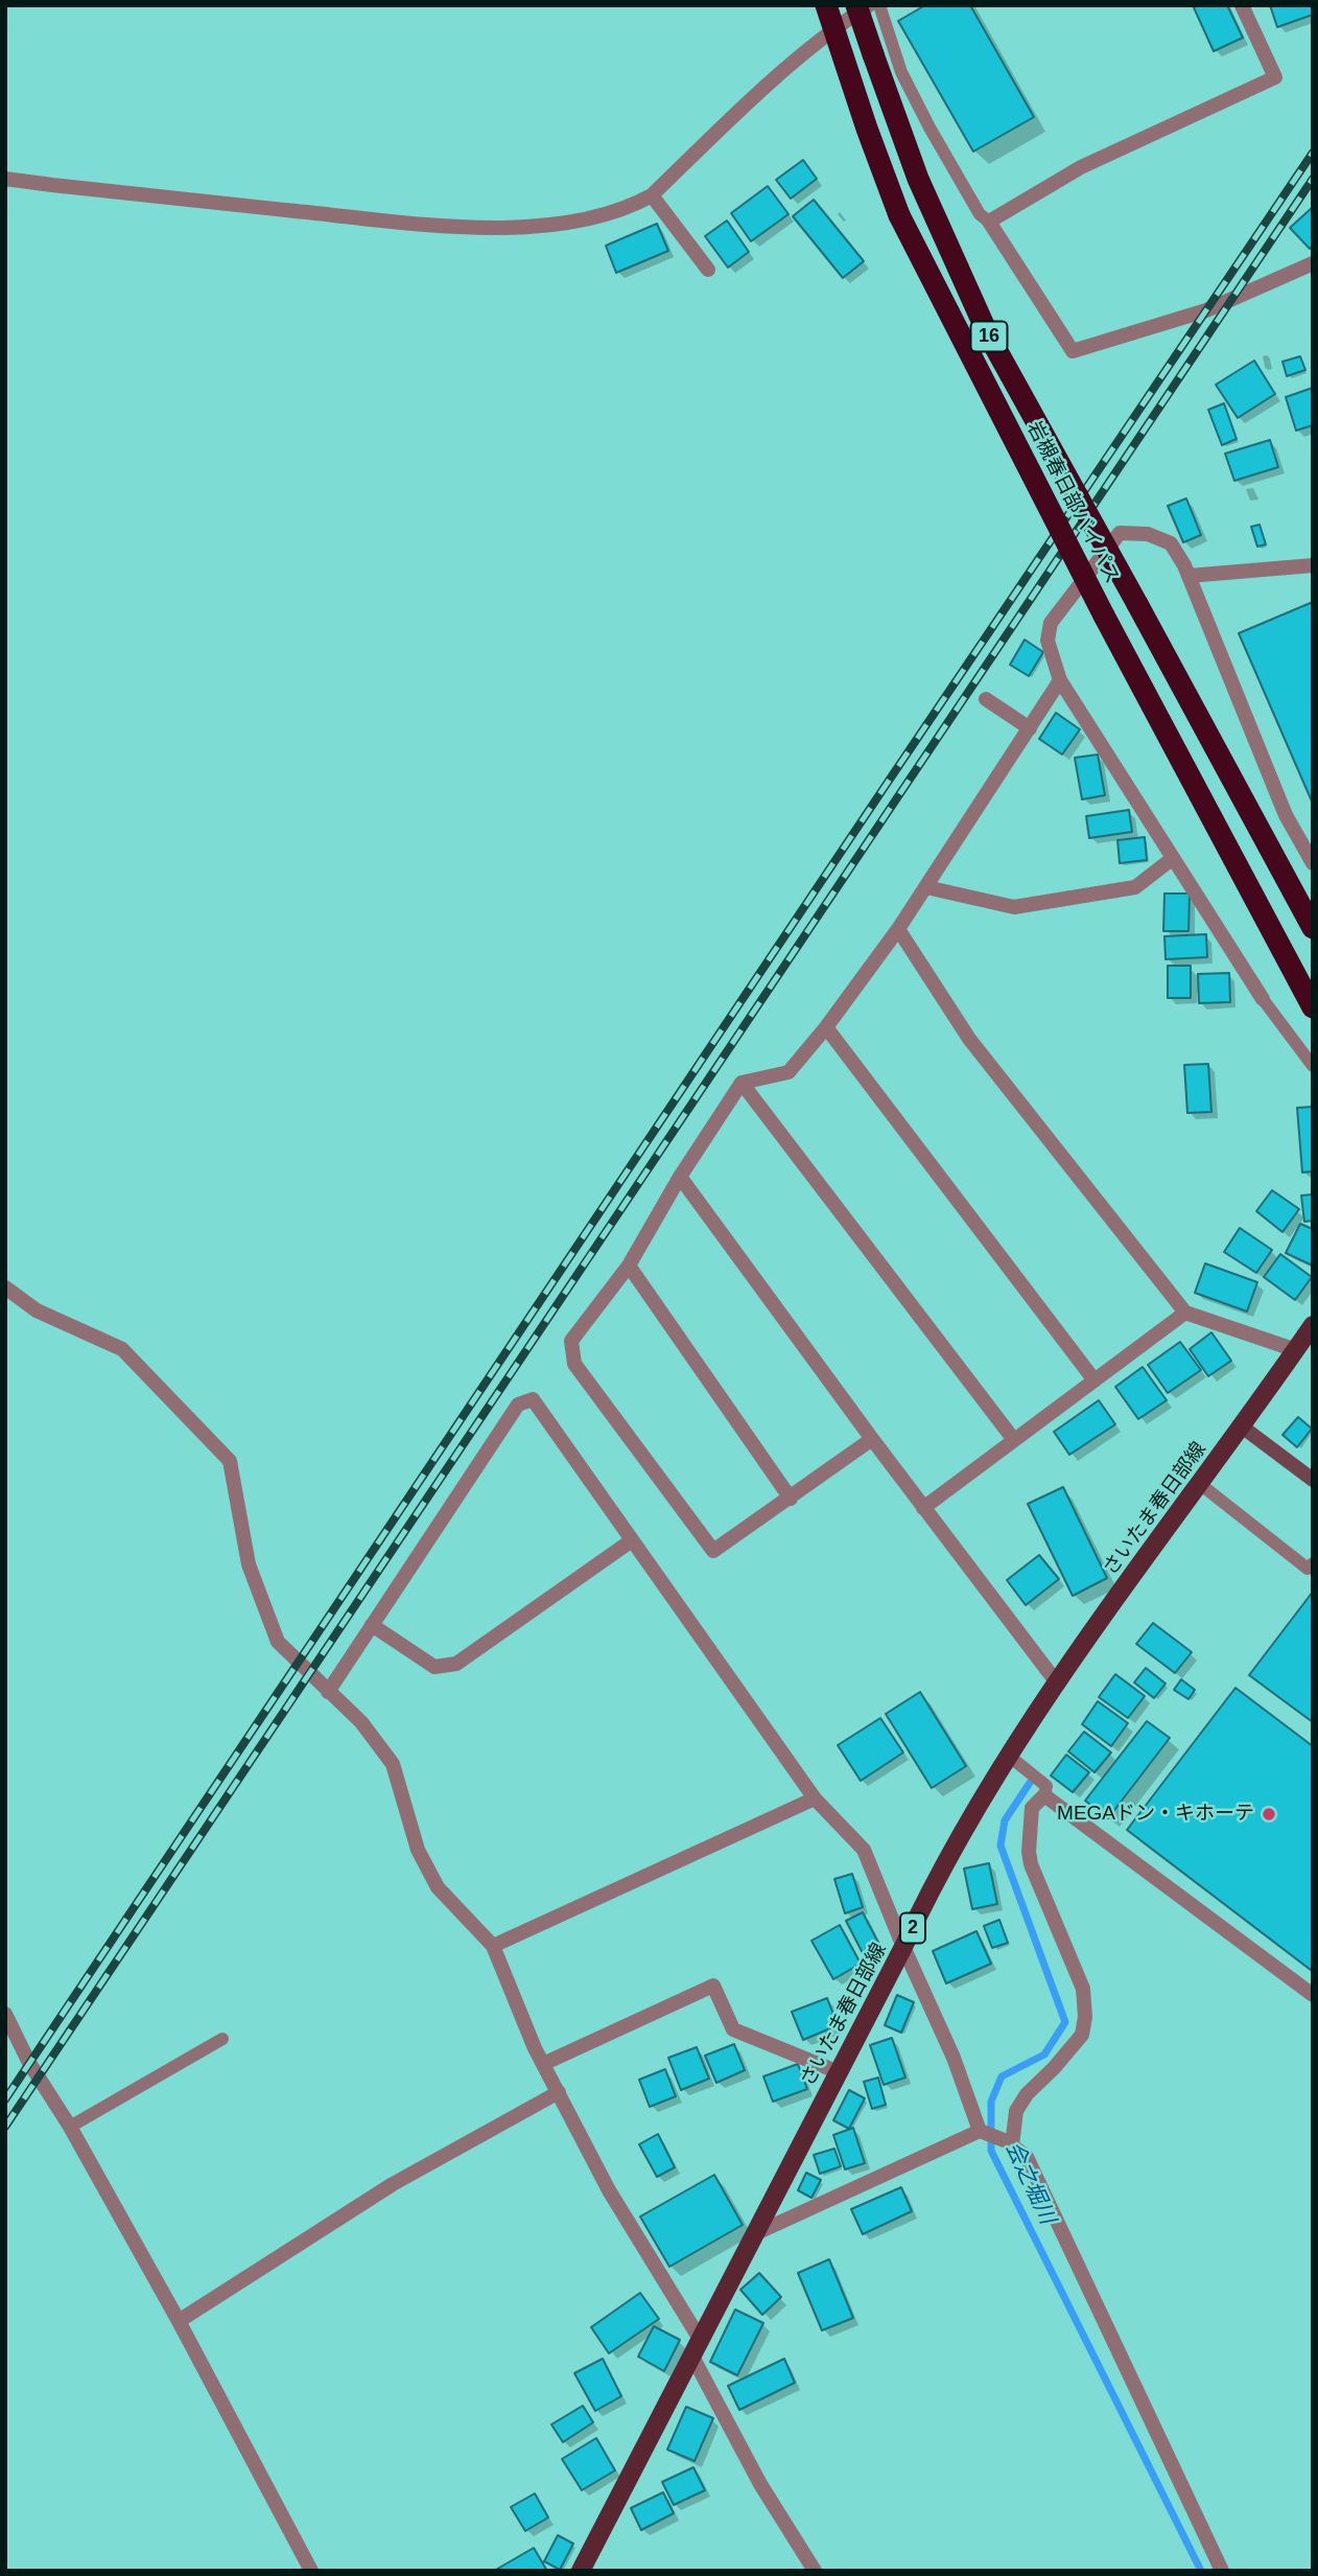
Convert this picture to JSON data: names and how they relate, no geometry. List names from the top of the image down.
{
  "streets": {
    "highway": ["16", "岩槻春日部バイパス"],
    "main road": ["さいたま春日部線", "2"]
  },
  "water": ["会之堀川"],
  "places": ["MEGAドン・キホーテ"]
}
